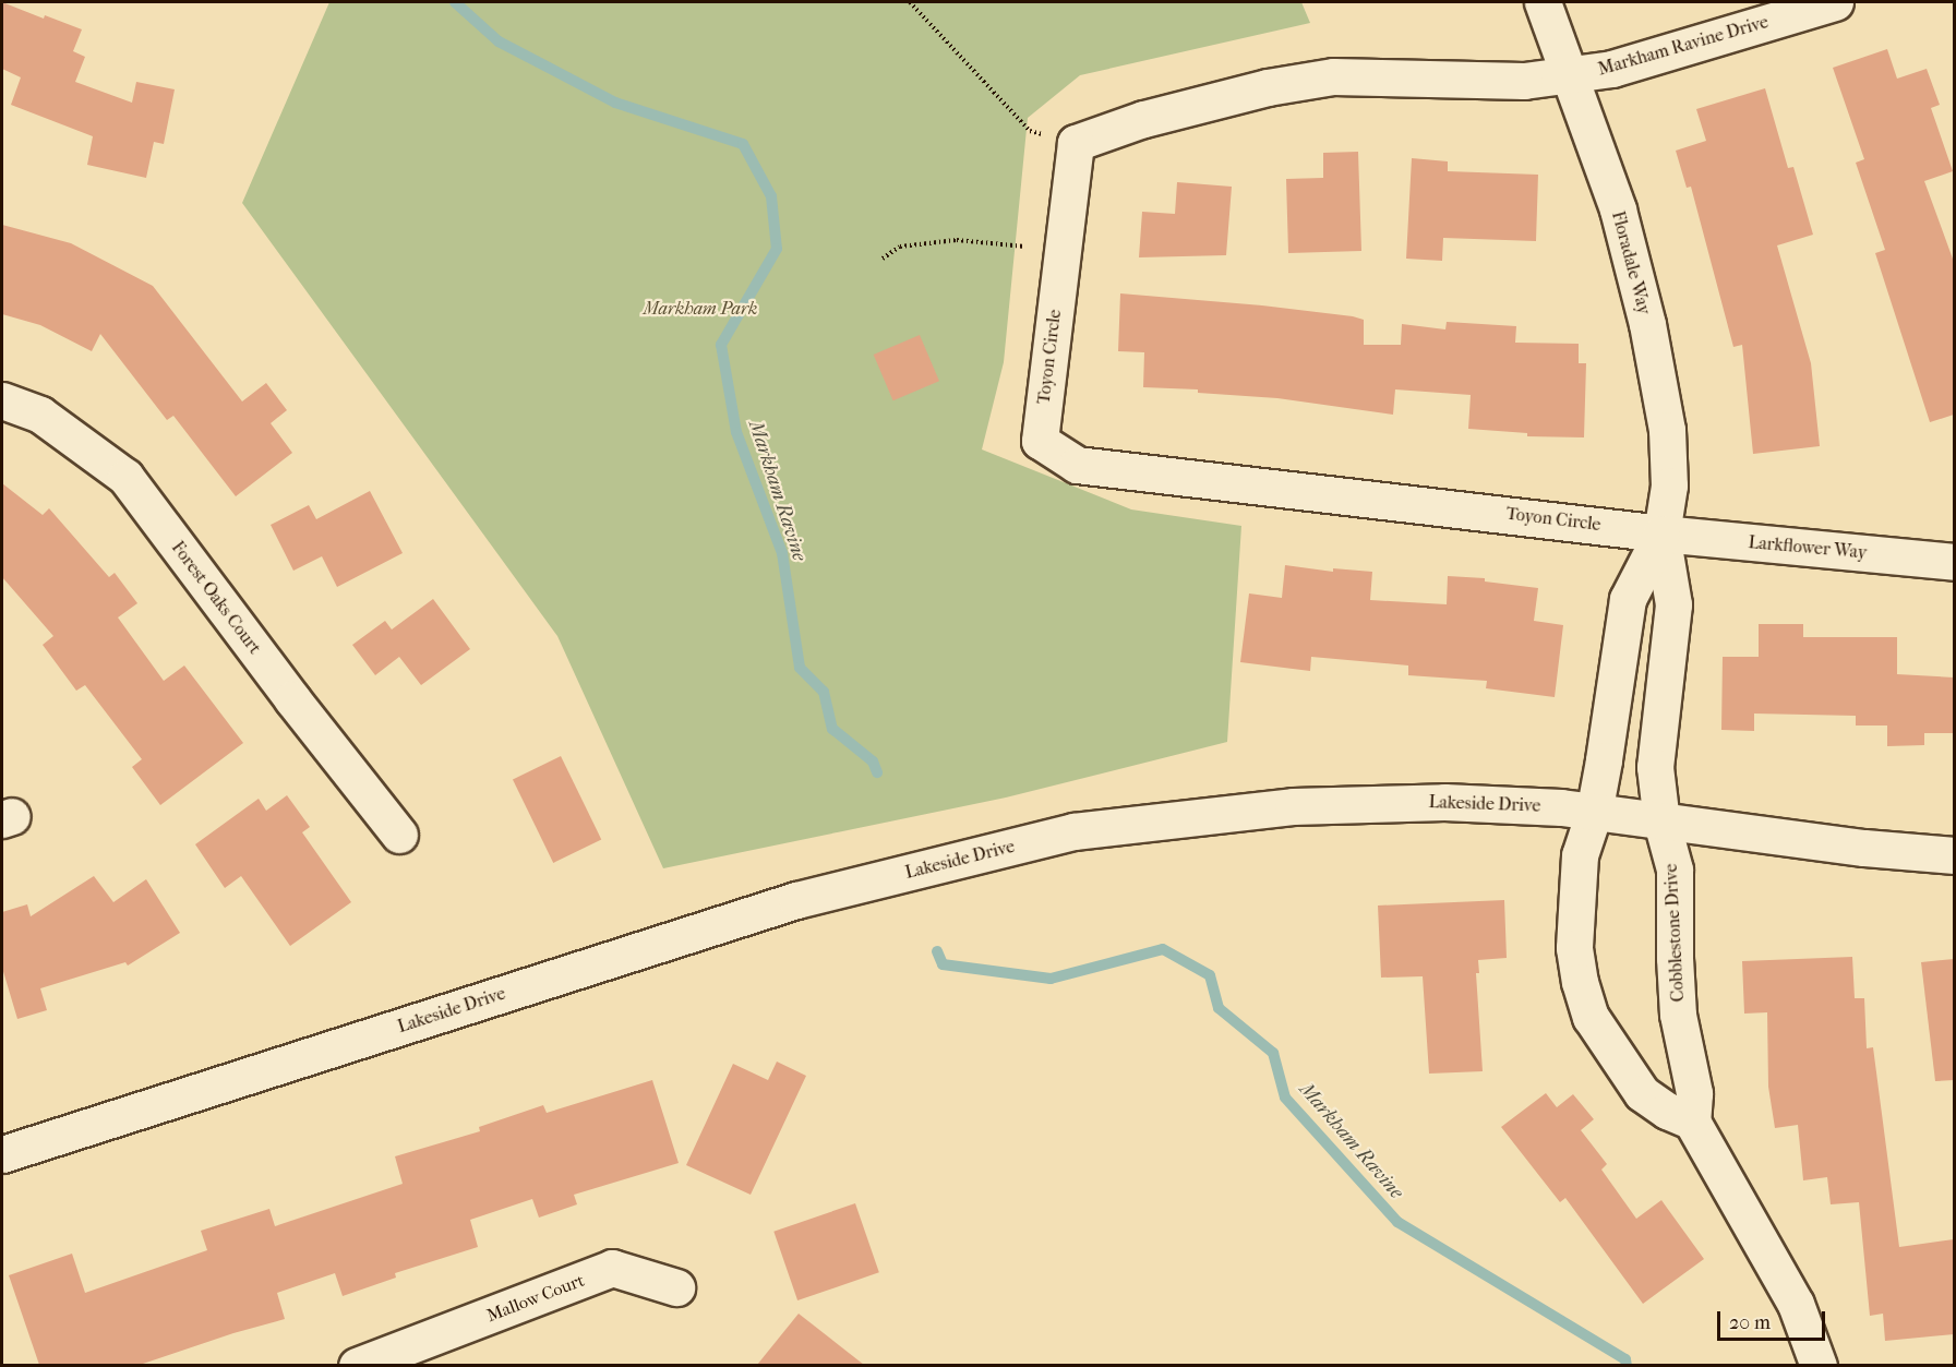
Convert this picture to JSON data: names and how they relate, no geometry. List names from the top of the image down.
{
  "streets": {
    "street": [
      "Markham Ravine Drive",
      "Floradale Way",
      "Toyon Circle",
      "Larkflower Way",
      "Forest Oaks Court",
      "Lakeside Drive",
      "Cobblestone Drive",
      "Mallow Court"
    ]
  },
  "crossings": [
    ["Markham Ravine Drive", "Floradale Way"],
    ["Floradale Way", "Toyon Circle"],
    ["Floradale Way", "Larkflower Way"],
    ["Floradale Way", "Lakeside Drive"],
    ["Floradale Way", "Cobblestone Drive"],
    ["Toyon Circle", "Larkflower Way"],
    ["Lakeside Drive", "Cobblestone Drive"]
  ],
  "water": ["Markham Ravine"],
  "parks": ["Markham Park"],
  "scale_bar": "20 m"
}
